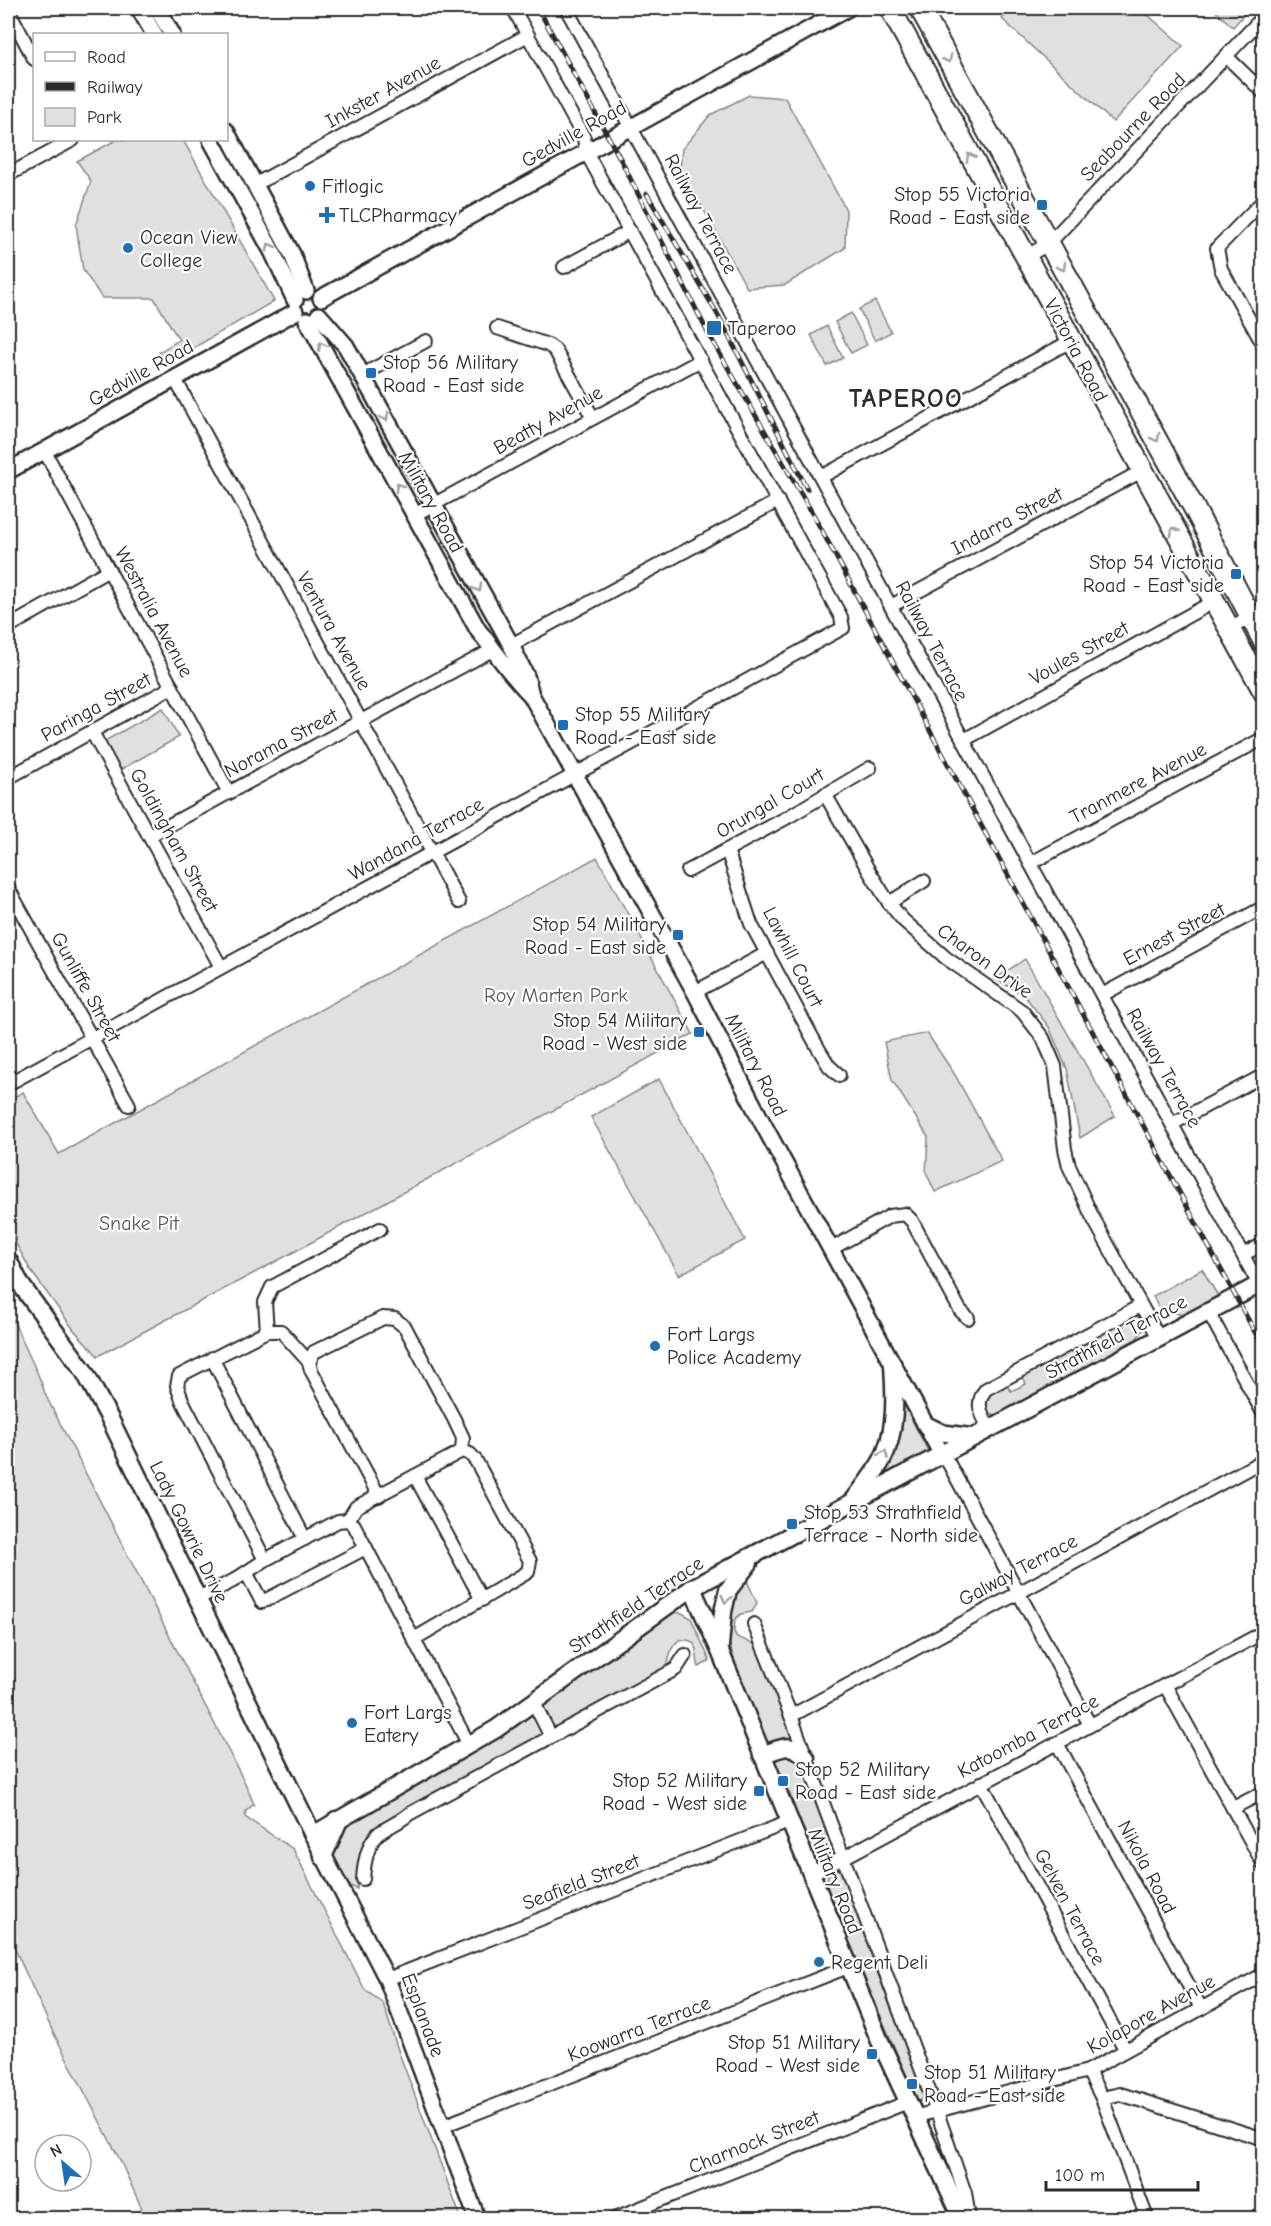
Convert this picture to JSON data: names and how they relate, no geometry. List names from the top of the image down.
{
  "streets": {
    "highway": ["Victoria Road"],
    "main road": ["Military Road", "Strathfield Terrace", "Lady Gowrie Drive"],
    "street": [
      "Inkster Avenue",
      "Seabourne Road",
      "Gedville Road",
      "Railway Terrace",
      "Beatty Avenue",
      "Indarra Street",
      "Westralia Avenue",
      "Ventura Avenue",
      "Voules Street",
      "Paringa Street",
      "Norama Street",
      "Tranmere Avenue",
      "Orungal Court",
      "Wandana Terrace",
      "Goldingham Street",
      "Ernest Street",
      "Lawhill Court",
      "Charon Drive",
      "Gunliffe Street",
      "Galway Terrace",
      "Katoomba Terrace",
      "Nikola Road",
      "Seafield Street",
      "Gelven Terrace",
      "Kolapore Avenue",
      "Esplanade",
      "Koowarra Terrace",
      "Charnock Street"
    ]
  },
  "crossings": [
    ["Inkster Avenue", "Military Road"],
    ["Seabourne Road", "Victoria Road"],
    ["Gedville Road", "Railway Terrace"],
    ["Gedville Road", "Military Road"],
    ["Gedville Road", "Westralia Avenue"],
    ["Gedville Road", "Ventura Avenue"],
    ["Railway Terrace", "Indarra Street"],
    ["Railway Terrace", "Voules Street"],
    ["Railway Terrace", "Tranmere Avenue"],
    ["Railway Terrace", "Ernest Street"],
    ["Railway Terrace", "Strathfield Terrace"],
    ["Victoria Road", "Indarra Street"],
    ["Victoria Road", "Voules Street"],
    ["Beatty Avenue", "Military Road"],
    ["Military Road", "Norama Street"],
    ["Military Road", "Wandana Terrace"],
    ["Military Road", "Strathfield Terrace"],
    ["Military Road", "Galway Terrace"],
    ["Military Road", "Katoomba Terrace"],
    ["Military Road", "Seafield Street"],
    ["Military Road", "Kolapore Avenue"],
    ["Military Road", "Koowarra Terrace"],
    ["Military Road", "Charnock Street"],
    ["Westralia Avenue", "Paringa Street"],
    ["Westralia Avenue", "Norama Street"],
    ["Ventura Avenue", "Norama Street"],
    ["Ventura Avenue", "Wandana Terrace"],
    ["Paringa Street", "Goldingham Street"],
    ["Norama Street", "Goldingham Street"],
    ["Orungal Court", "Lawhill Court"],
    ["Orungal Court", "Charon Drive"],
    ["Wandana Terrace", "Goldingham Street"],
    ["Wandana Terrace", "Gunliffe Street"],
    ["Charon Drive", "Strathfield Terrace"],
    ["Strathfield Terrace", "Lady Gowrie Drive"],
    ["Strathfield Terrace", "Esplanade"],
    ["Lady Gowrie Drive", "Esplanade"],
    ["Katoomba Terrace", "Nikola Road"],
    ["Katoomba Terrace", "Gelven Terrace"],
    ["Nikola Road", "Kolapore Avenue"],
    ["Seafield Street", "Esplanade"],
    ["Gelven Terrace", "Kolapore Avenue"],
    ["Kolapore Avenue", "Charnock Street"],
    ["Esplanade", "Koowarra Terrace"]
  ],
  "districts": ["TAPEROO"],
  "parks": ["Roy Marten Park", "Snake Pit"],
  "places": {
    "other": [
      "Fitlogic",
      "Ocean View College",
      "Fort Largs Police Academy",
      "Fort Largs Eatery",
      "Regent Deli"
    ],
    "transit": [
      "Stop 55 Victoria Road - East side",
      "Taperoo",
      "Stop 56 Military Road - East side",
      "Stop 54 Victoria Road - East side",
      "Stop 55 Military Road - East side",
      "Stop 54 Military Road - East side",
      "Stop 54 Military Road - West side",
      "Stop 53 Strathfield Terrace - North side",
      "Stop 52 Military Road - East side",
      "Stop 52 Military Road - West side",
      "Stop 51 Military Road - West side",
      "Stop 51 Military Road - East side"
    ],
    "health": ["TLCPharmacy"]
  },
  "legend": ["Road", "Railway", "Park"],
  "scale_bar": "100 m",
  "north": "top left"
}
